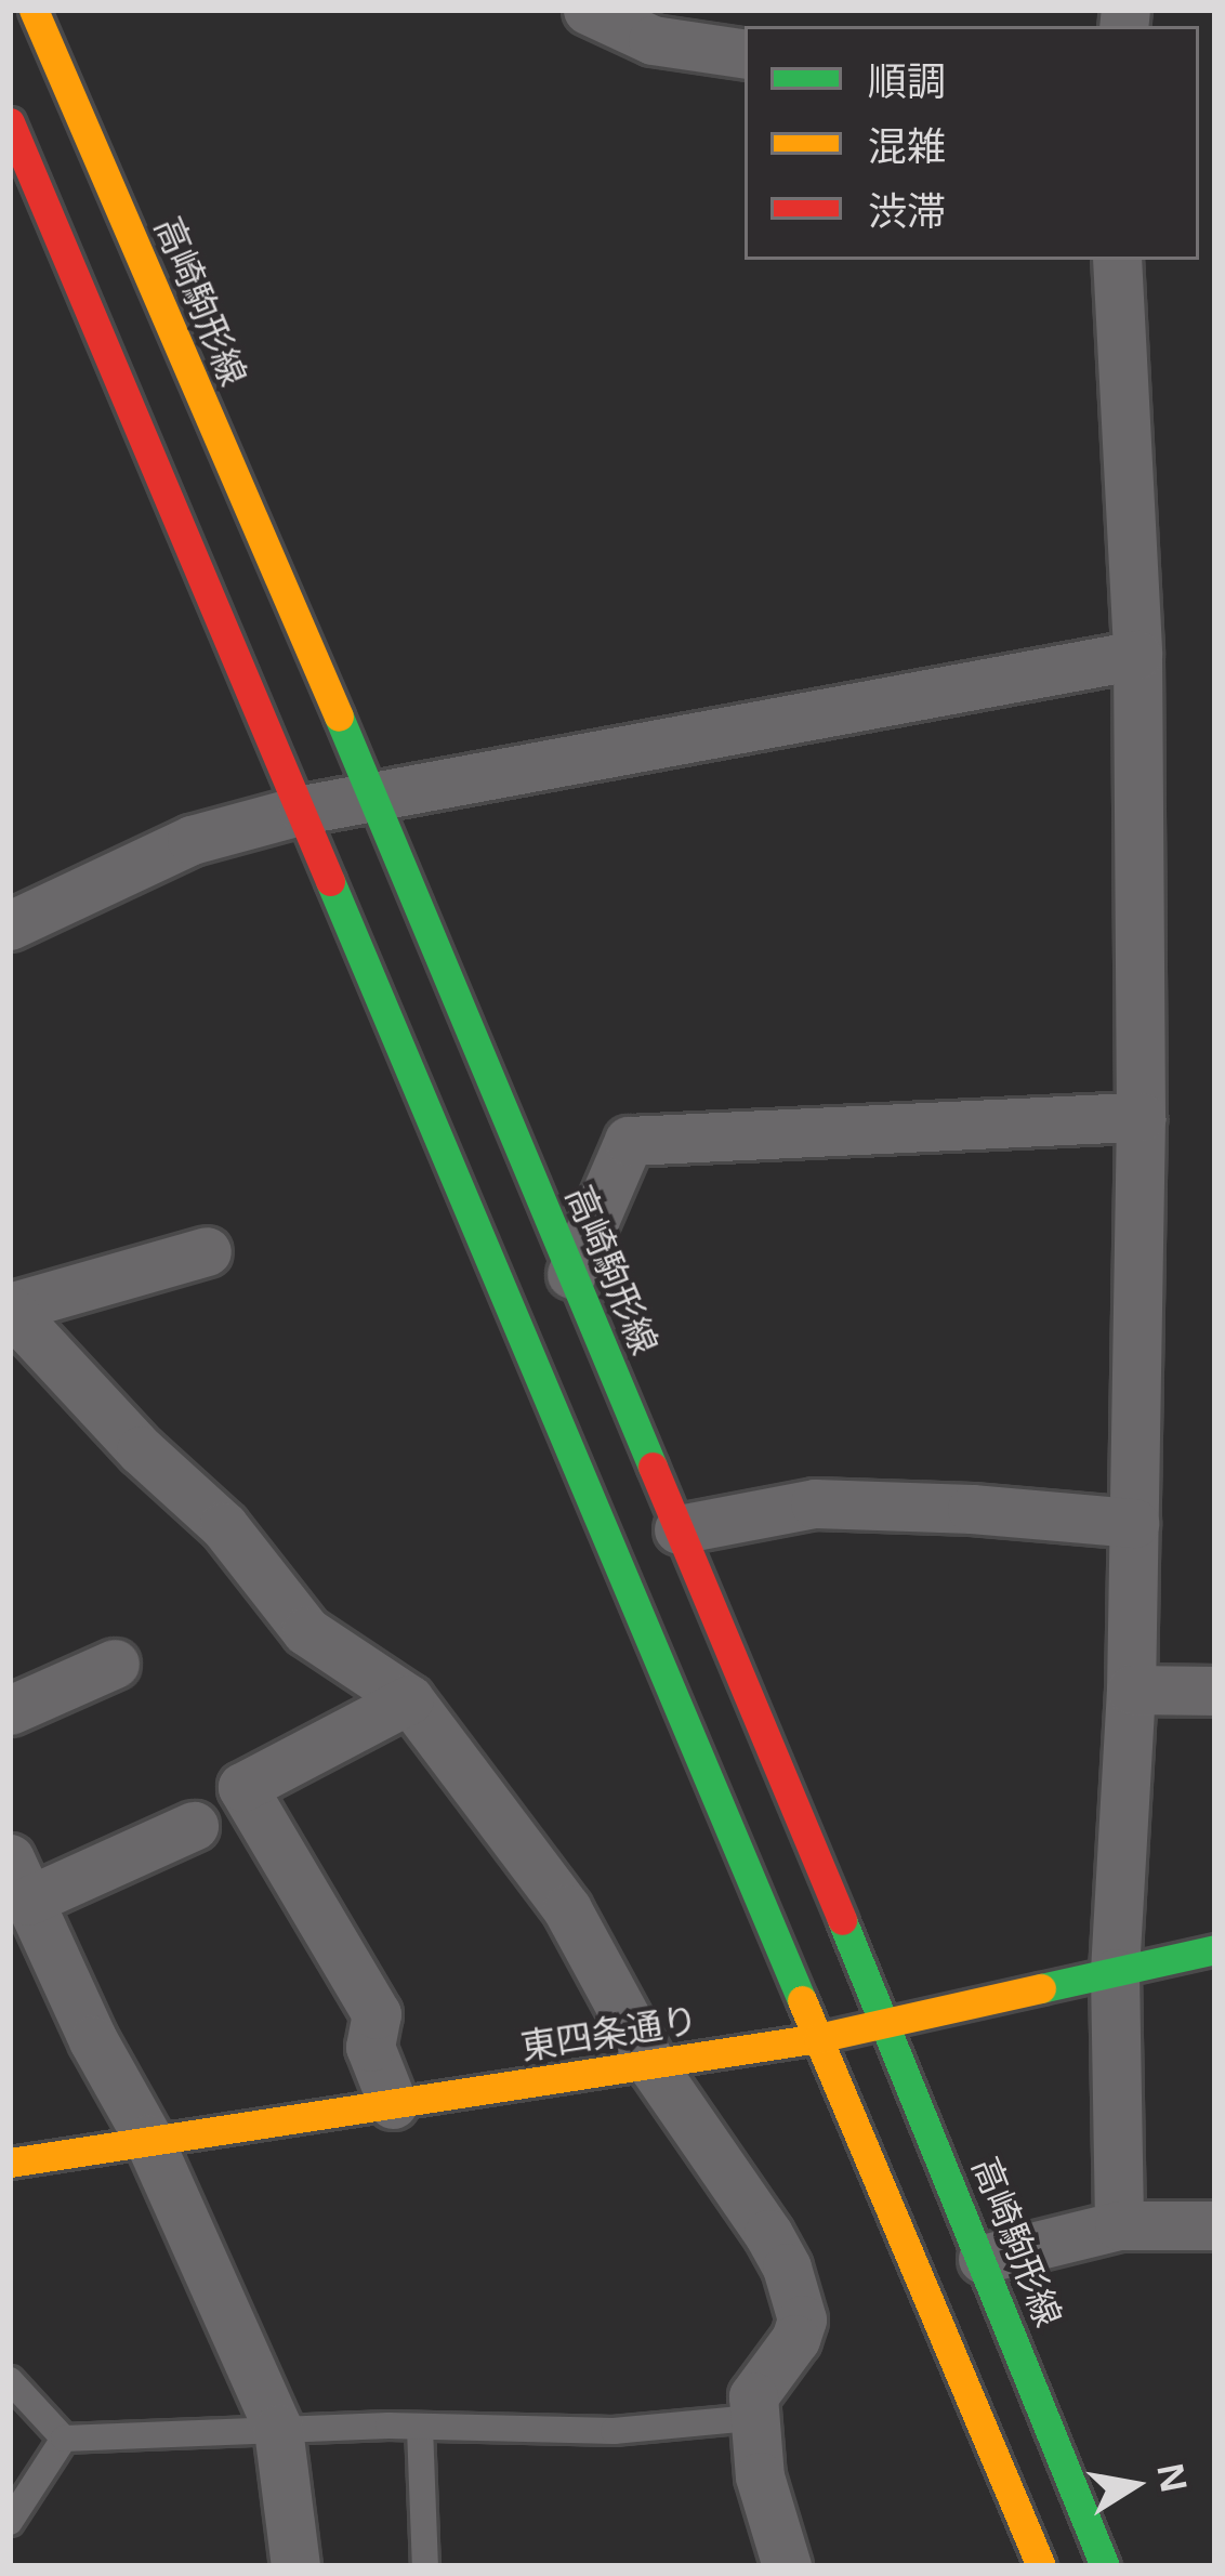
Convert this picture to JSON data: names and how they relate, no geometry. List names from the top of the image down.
{
  "streets": {
    "main road": ["高崎駒形線", "東四条通り"]
  },
  "crossings": [
    ["高崎駒形線", "東四条通り"]
  ],
  "legend": ["順調", "混雑", "渋滞"],
  "north": "right"
}
